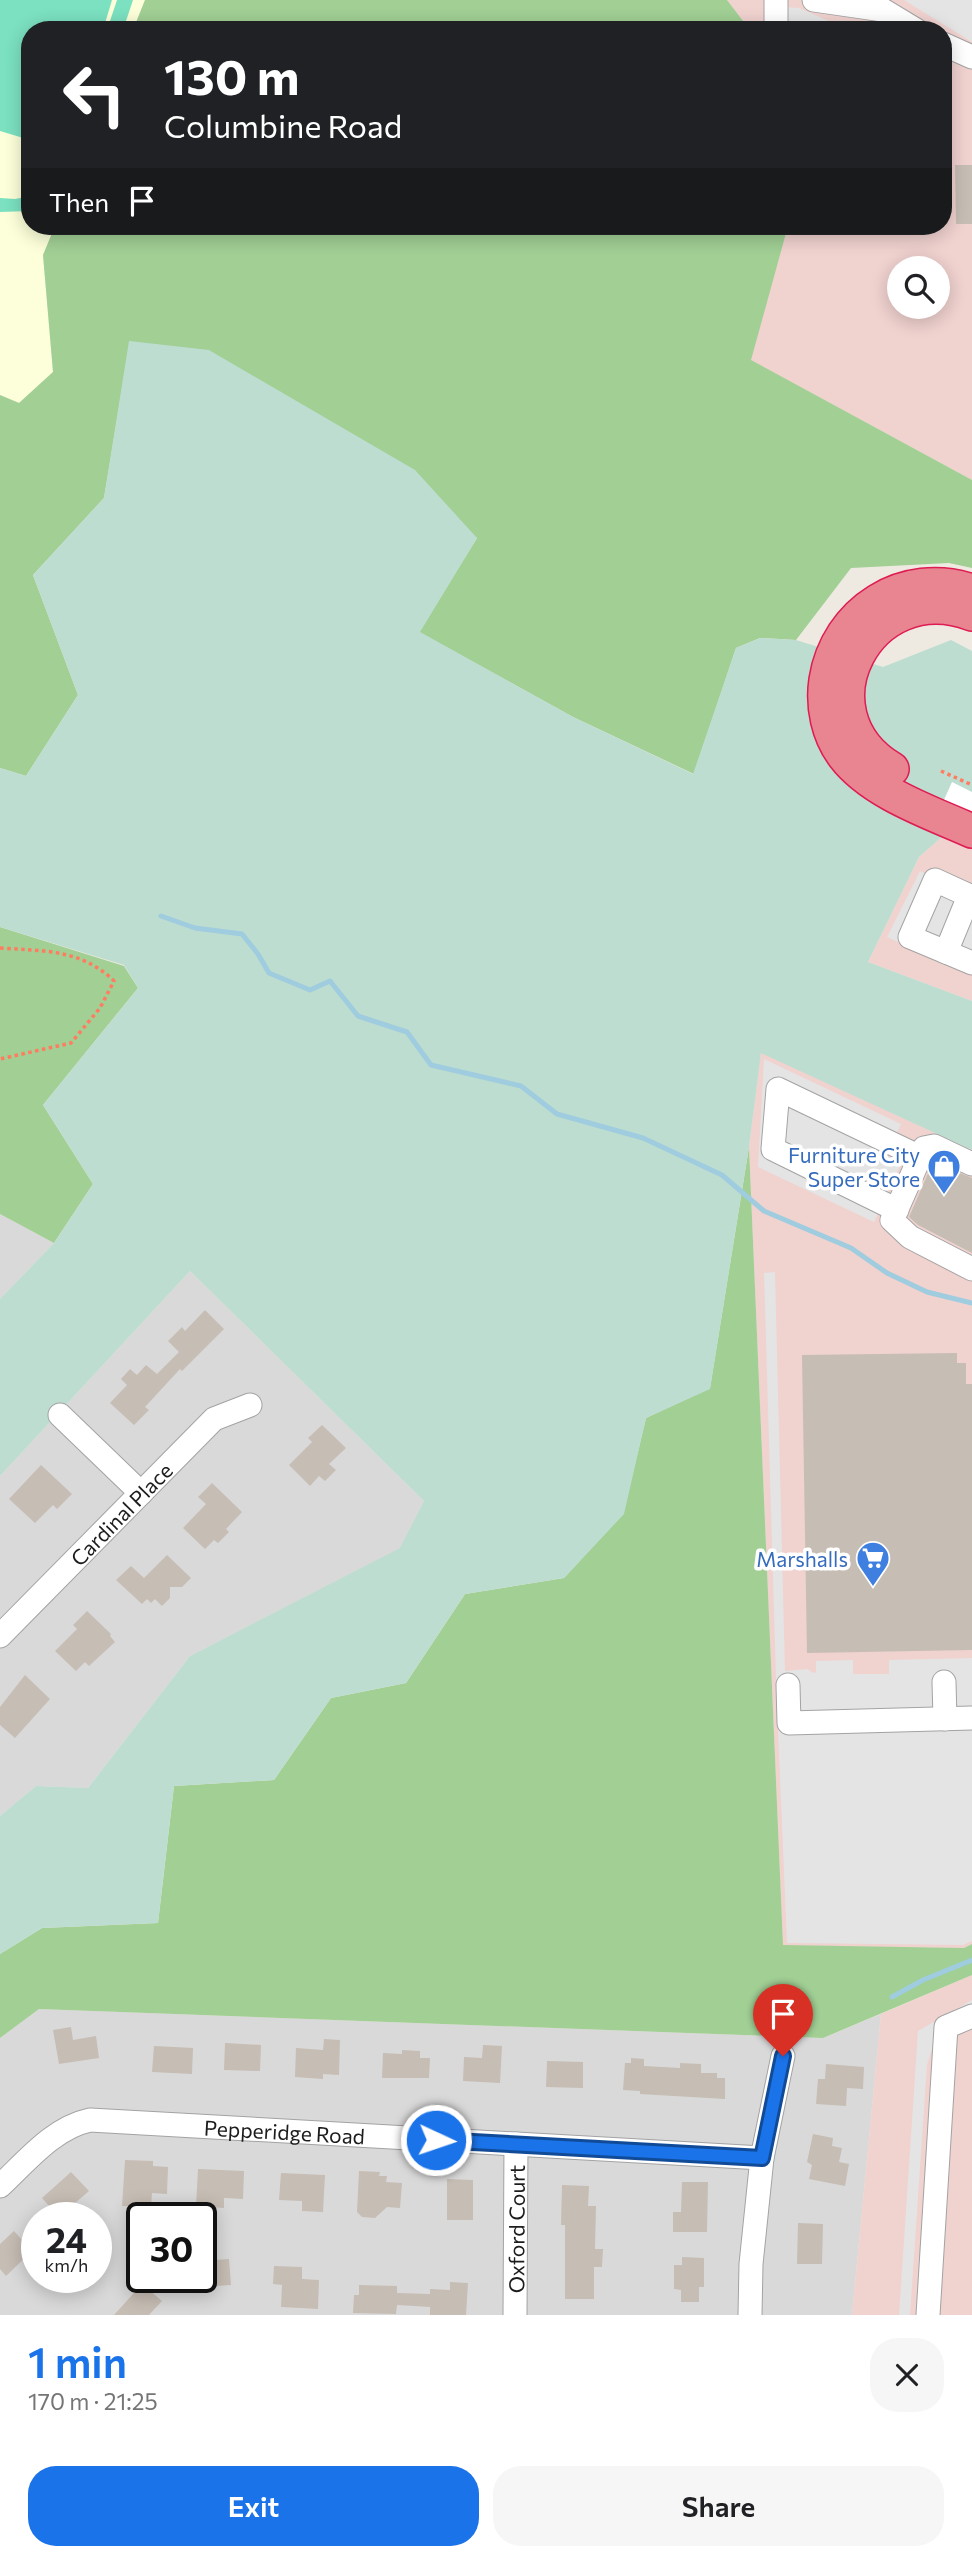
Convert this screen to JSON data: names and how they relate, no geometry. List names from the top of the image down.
{
  "streets": {
    "street": ["Cardinal Place", "Pepperidge Road", "Oxford Court"]
  },
  "crossings": [
    ["Pepperidge Road", "Oxford Court"]
  ],
  "places": {
    "shop": ["Furniture City Super Store"],
    "supermarket": ["Marshalls"]
  },
  "page": {
    "turn": ["130 m", "Columbine Road"],
    "then": "Then",
    "speed": "24 km/h",
    "limit": "30",
    "heading": ["1 min", "170 m · 21:25"],
    "buttons": ["Exit", "Share"]
  }
}
